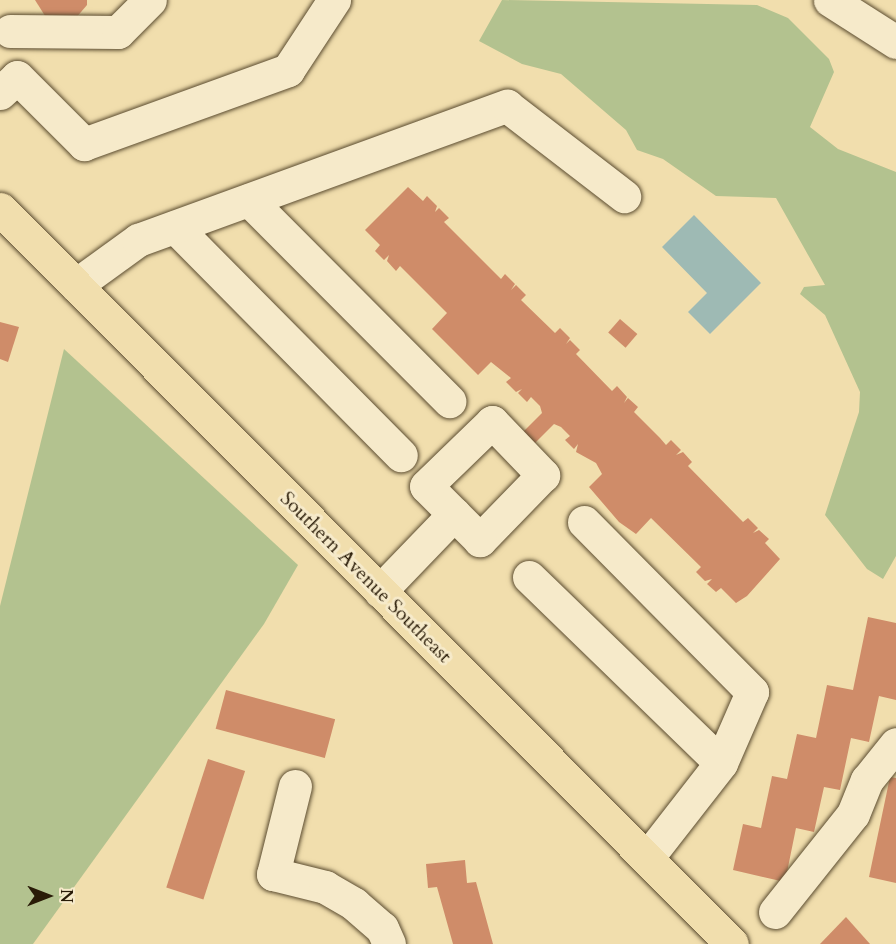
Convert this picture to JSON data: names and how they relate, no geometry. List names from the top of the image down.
{
  "streets": {
    "main road": ["Southern Avenue Southeast"]
  },
  "north": "right"
}
